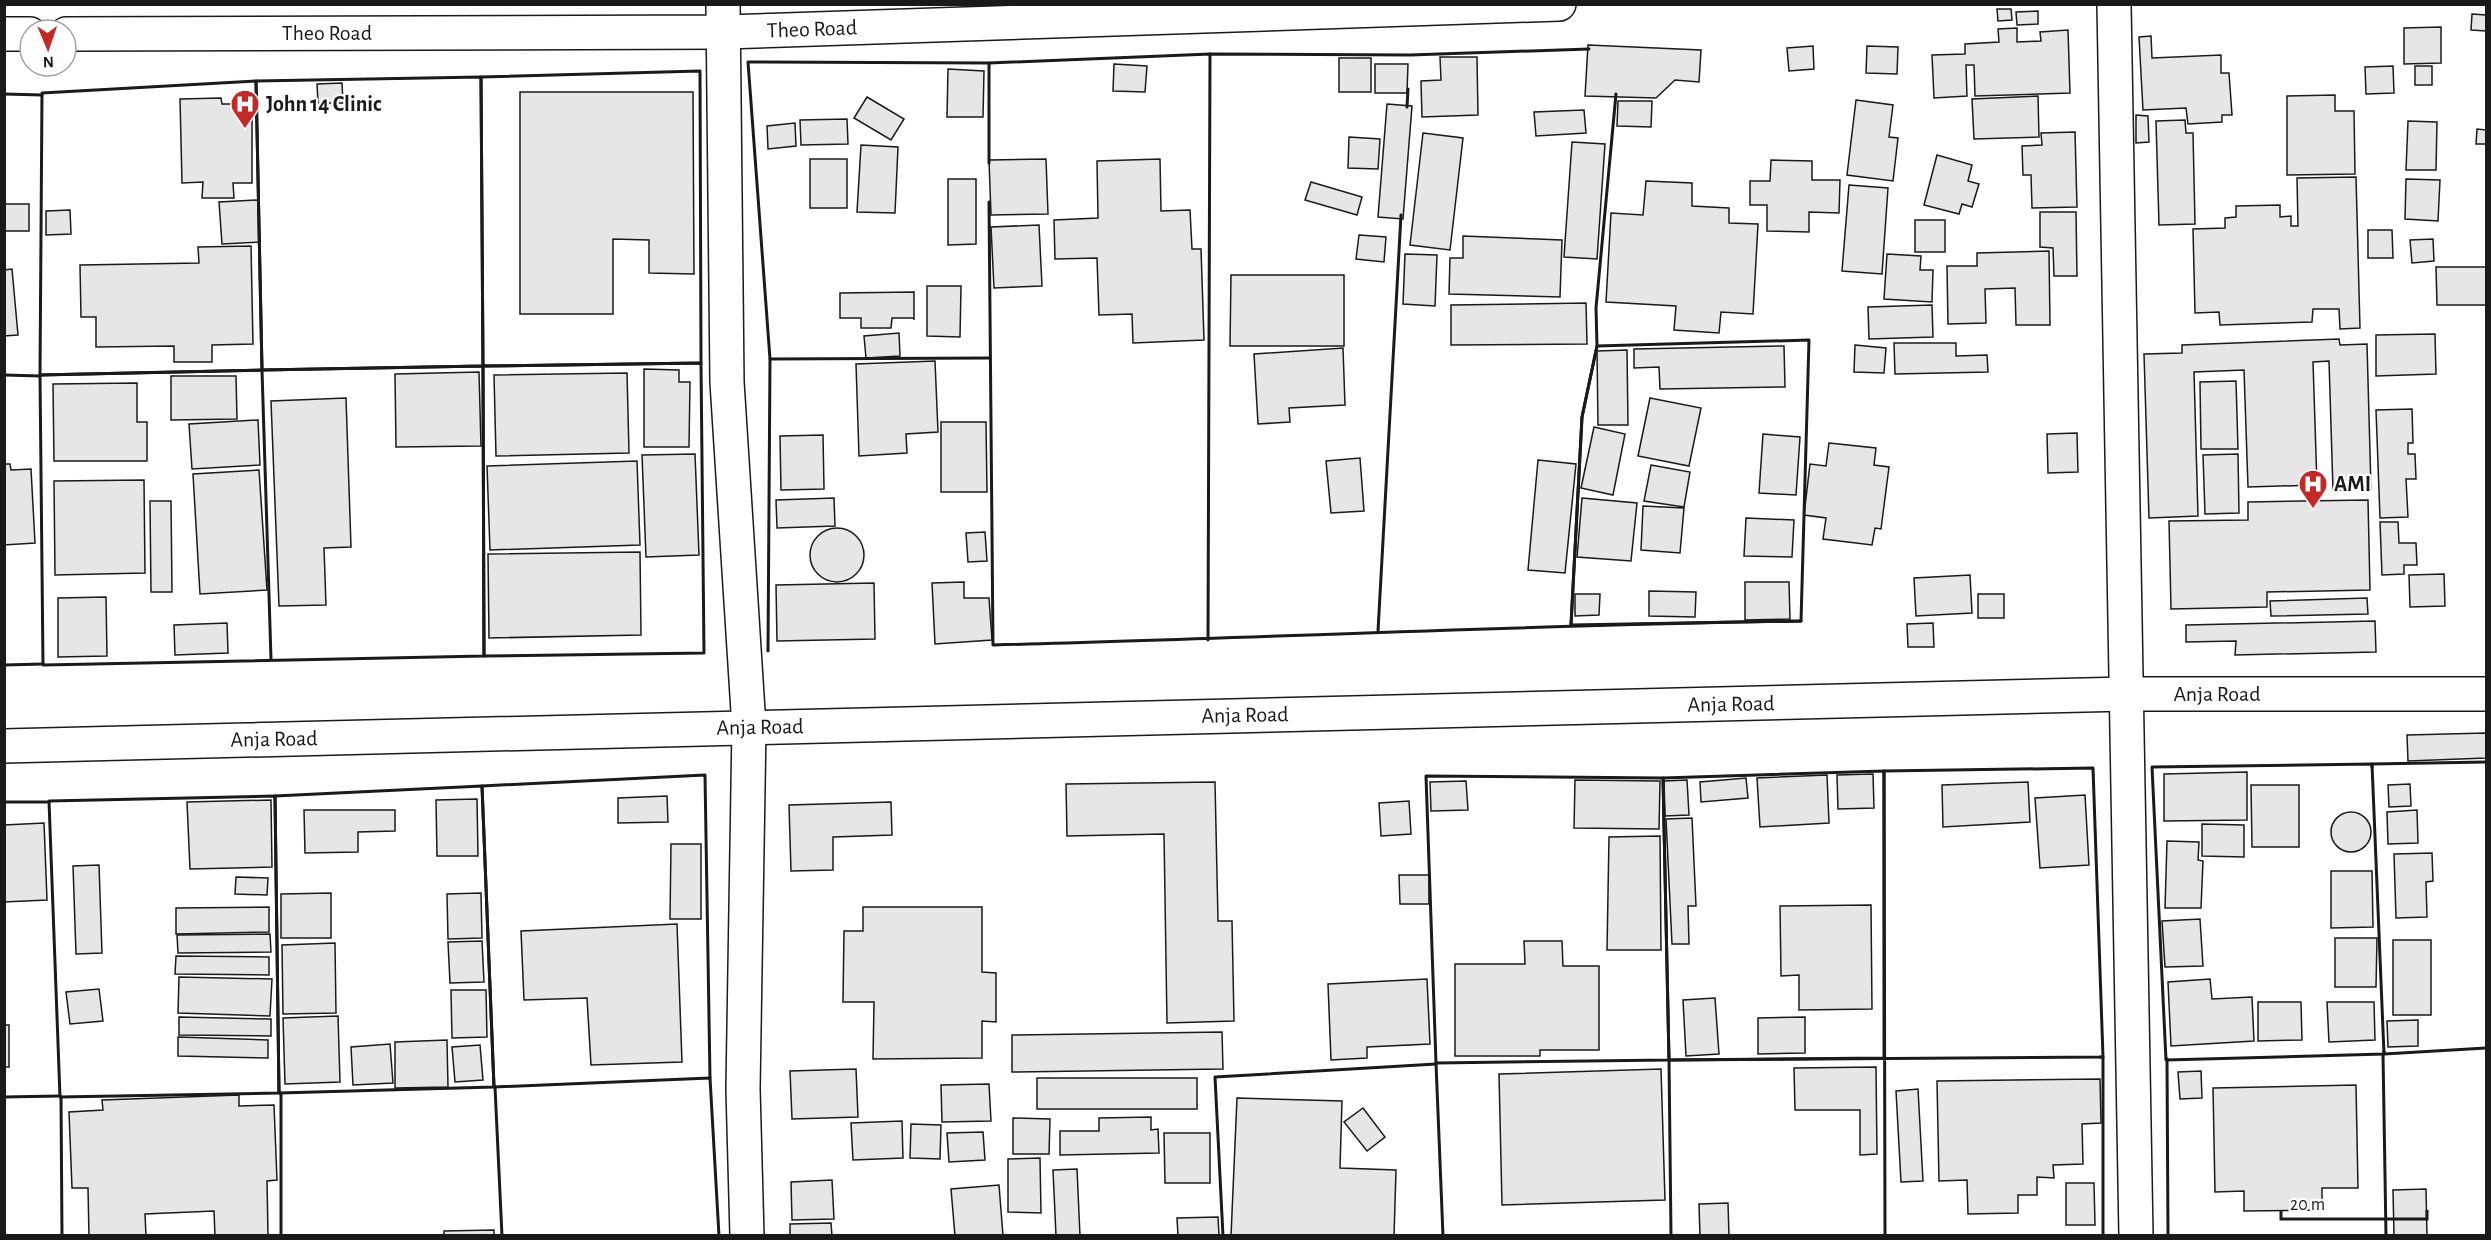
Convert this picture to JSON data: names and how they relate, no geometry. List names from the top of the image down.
{
  "streets": {
    "street": ["Theo Road", "Anja Road"]
  },
  "places": {
    "hospital": ["John 14 Clinic", "AMI"]
  },
  "scale_bar": "20 m",
  "north": "bottom"
}
